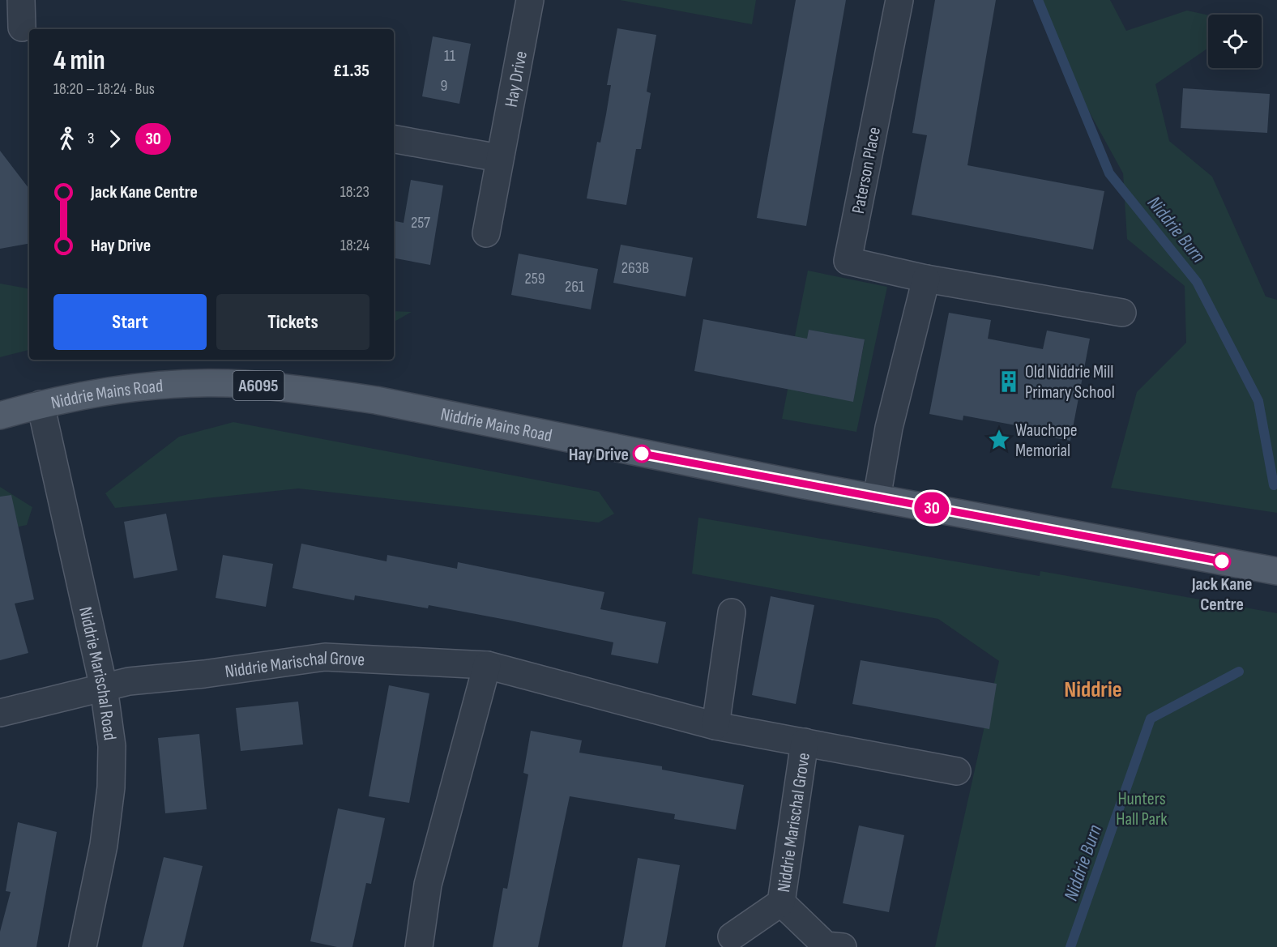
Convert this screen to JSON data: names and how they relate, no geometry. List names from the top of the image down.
{
  "streets": {
    "main road": ["A6095", "Niddrie Mains Road"],
    "street": [
      "Hay Drive",
      "Paterson Place",
      "Niddrie Marischal Grove",
      "Niddrie Marischal Road"
    ]
  },
  "crossings": [
    ["Niddrie Mains Road", "Niddrie Marischal Road"],
    ["Niddrie Marischal Grove", "Niddrie Marischal Road"]
  ],
  "districts": ["Niddrie"],
  "water": ["Niddrie Burn"],
  "parks": ["Hunters Hall Park"],
  "places": {
    "building": ["Old Niddrie Mill Primary School"],
    "place": ["Wauchope Memorial"],
    "other": ["Hay Drive", "Jack Kane Centre"]
  },
  "lines": ["bus line 30"],
  "house_numbers": [
    "11",
    "9",
    "257",
    "263B",
    "259",
    "261"
  ],
  "page": {
    "on_map": "30",
    "heading": ["4 min", "18:20 – 18:24 · Bus", "£1.35"],
    "legs": ["3", "30"],
    "list": [
      {
        "name": "Jack Kane Centre",
        "value": "18:23"
      },
      {
        "name": "Hay Drive",
        "value": "18:24"
      }
    ],
    "buttons": ["Start", "Tickets"]
  }
}
